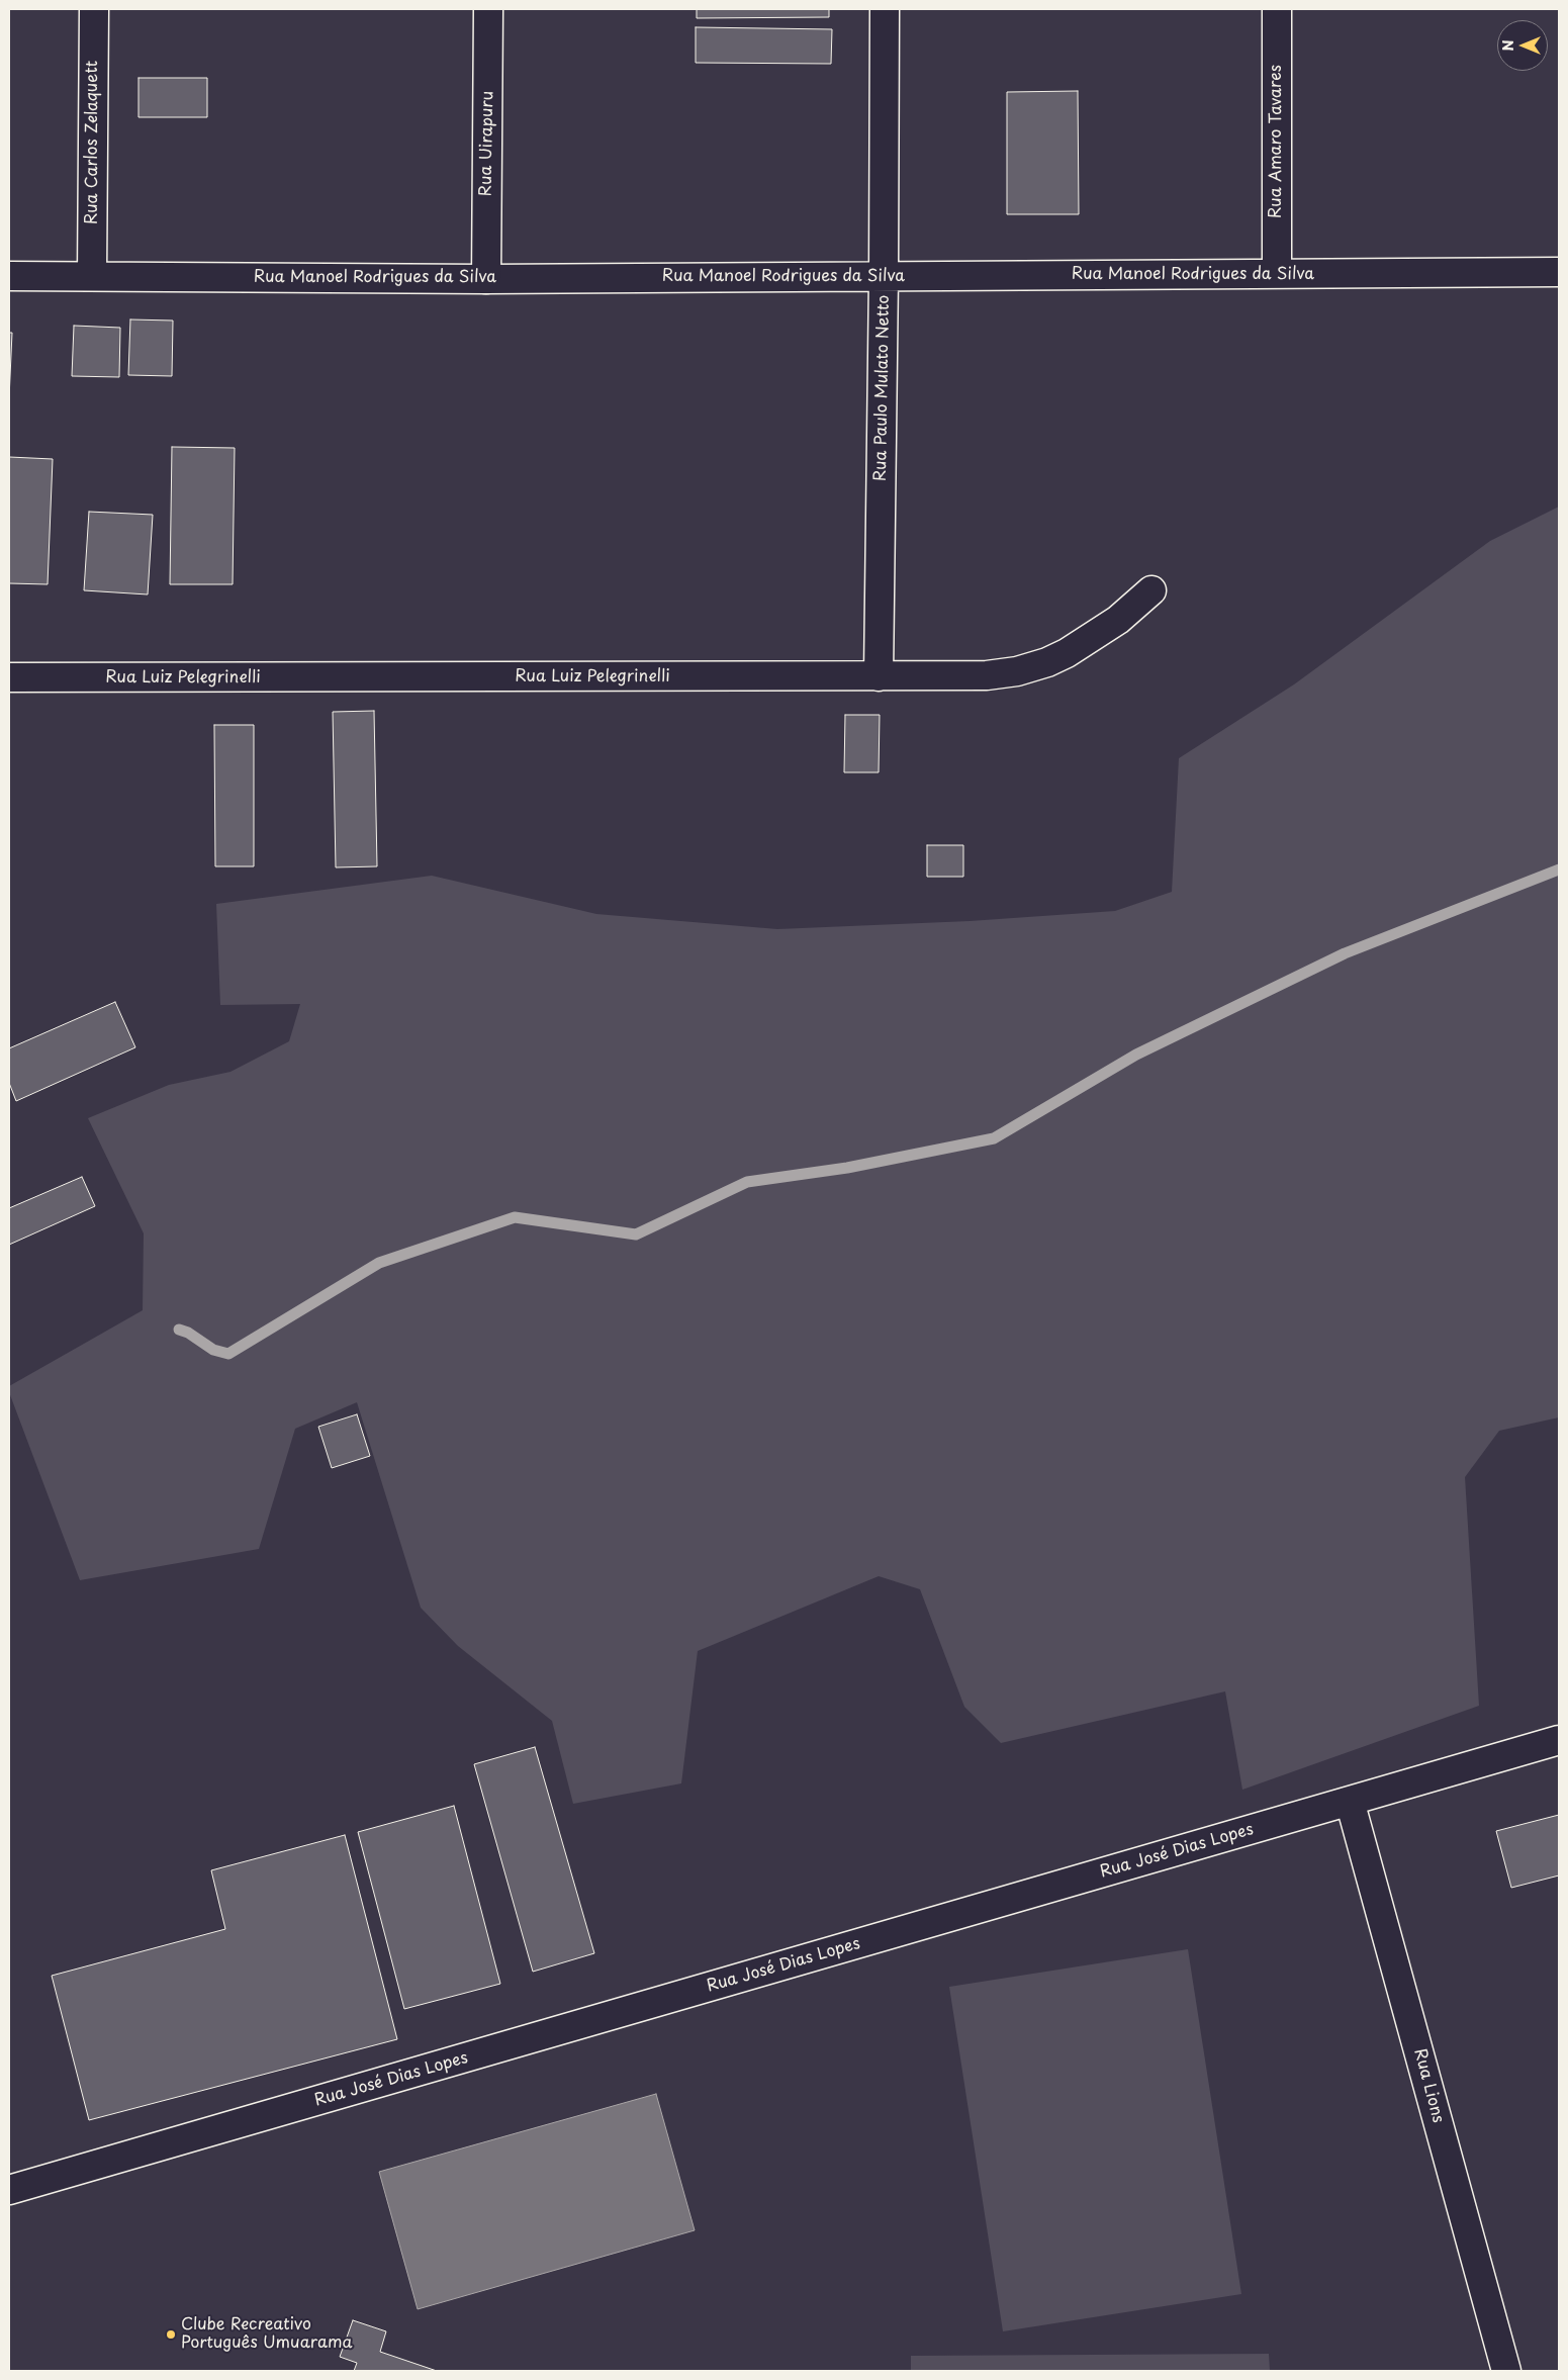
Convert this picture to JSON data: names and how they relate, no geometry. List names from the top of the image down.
{
  "streets": {
    "street": [
      "Rua Amaro Tavares",
      "Rua Carlos Zelaquett",
      "Rua Uirapuru",
      "Rua Manoel Rodrigues da Silva",
      "Rua Paulo Mulato Netto",
      "Rua Luiz Pelegrinelli",
      "Rua José Dias Lopes",
      "Rua Lions"
    ]
  },
  "crossings": [
    ["Rua Amaro Tavares", "Rua Manoel Rodrigues da Silva"],
    ["Rua Carlos Zelaquett", "Rua Manoel Rodrigues da Silva"],
    ["Rua Uirapuru", "Rua Manoel Rodrigues da Silva"],
    ["Rua Manoel Rodrigues da Silva", "Rua Paulo Mulato Netto"],
    ["Rua Paulo Mulato Netto", "Rua Luiz Pelegrinelli"],
    ["Rua José Dias Lopes", "Rua Lions"]
  ],
  "places": ["Clube Recreativo Português Umuarama"],
  "north": "left"
}
